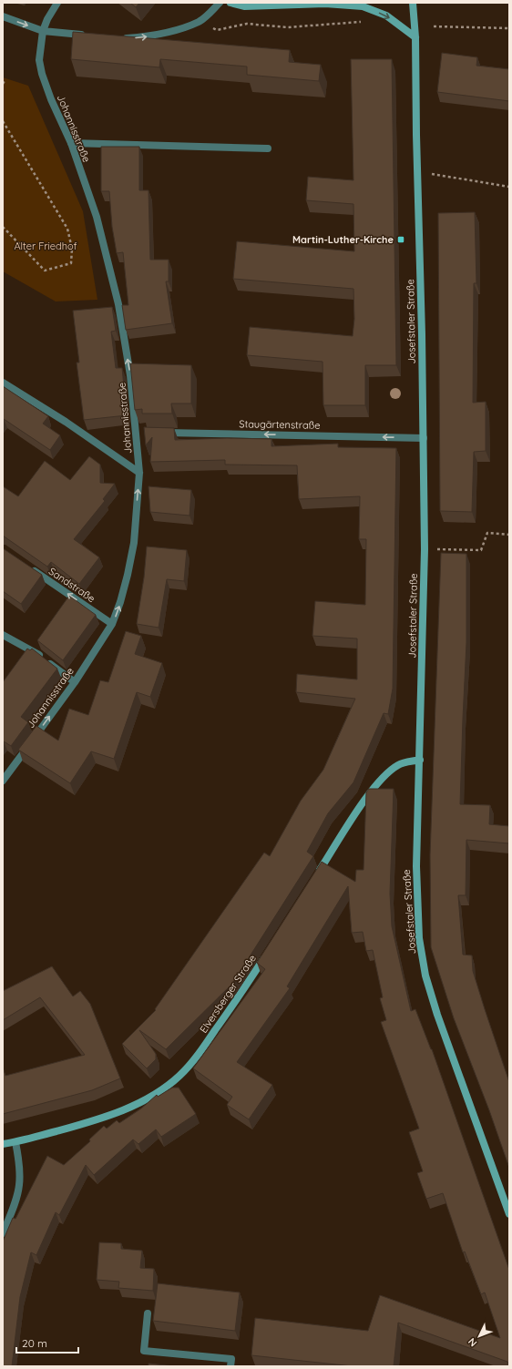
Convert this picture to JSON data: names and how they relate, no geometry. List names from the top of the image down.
{
  "streets": {
    "main road": ["Josefstaler Straße", "Elversberger Straße"],
    "street": ["Johannisstraße", "Staugärtenstraße", "Sandstraße"]
  },
  "crossings": [
    ["Johannisstraße", "Sandstraße"],
    ["Josefstaler Straße", "Staugärtenstraße"]
  ],
  "one_way": ["Johannisstraße", "Staugärtenstraße", "Sandstraße"],
  "parks": ["Alter Friedhof"],
  "places": {
    "transit": ["Martin-Luther-Kirche"]
  },
  "scale_bar": "20 m",
  "north": "bottom left"
}
